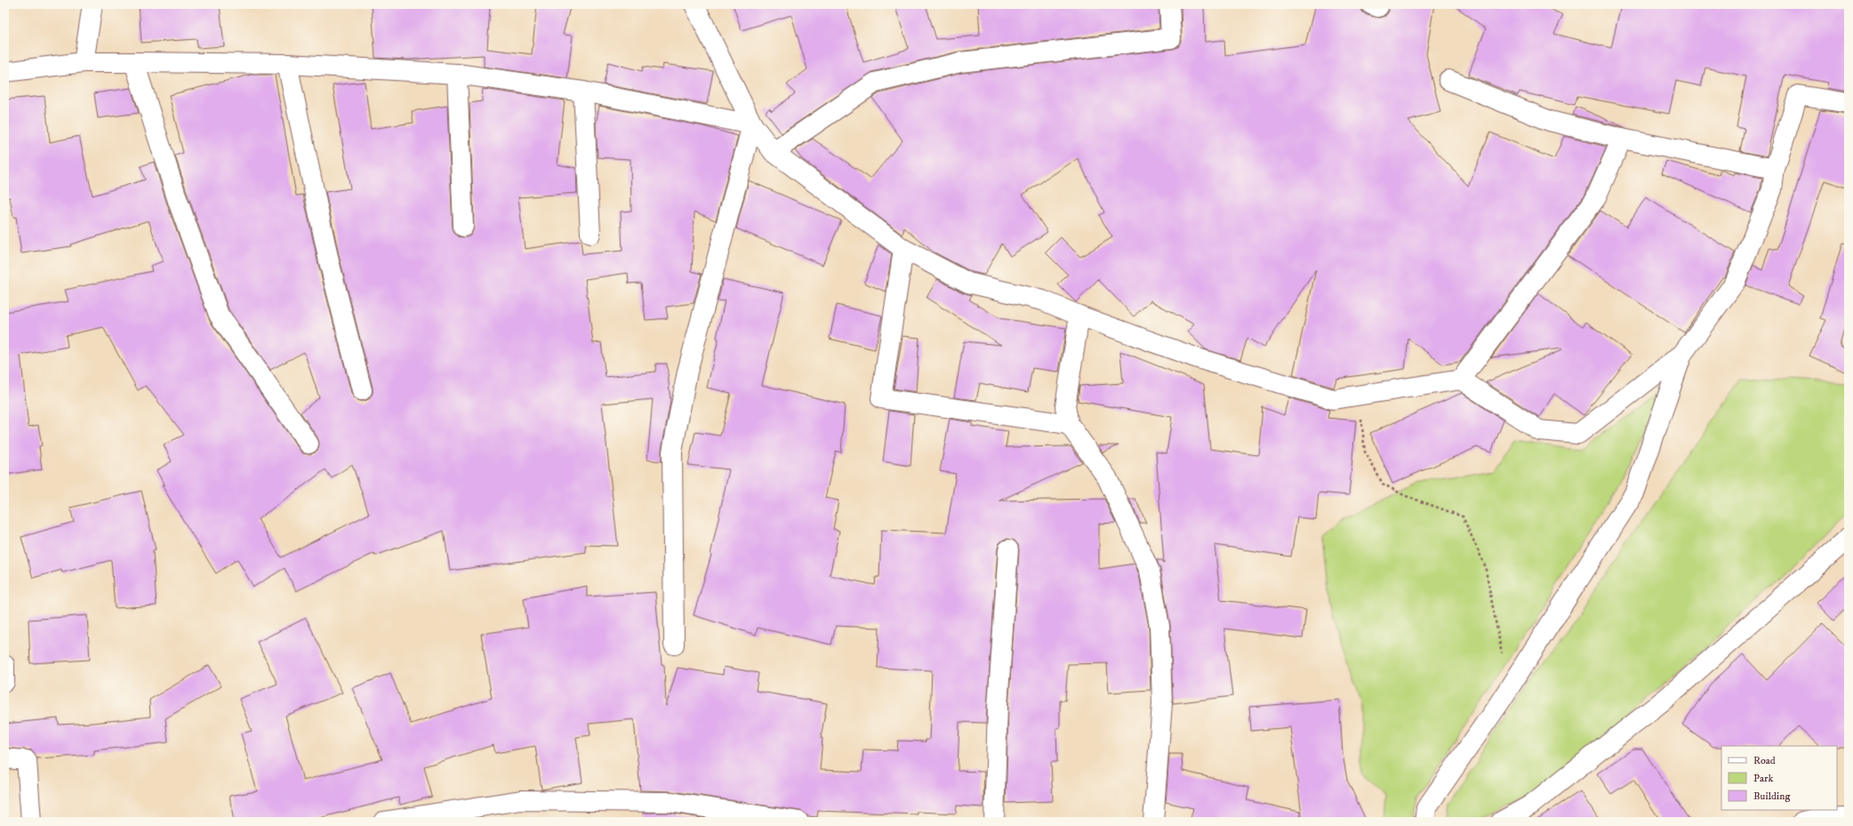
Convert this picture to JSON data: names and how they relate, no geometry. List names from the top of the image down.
{
  "legend": ["Road", "Park", "Building"]
}
